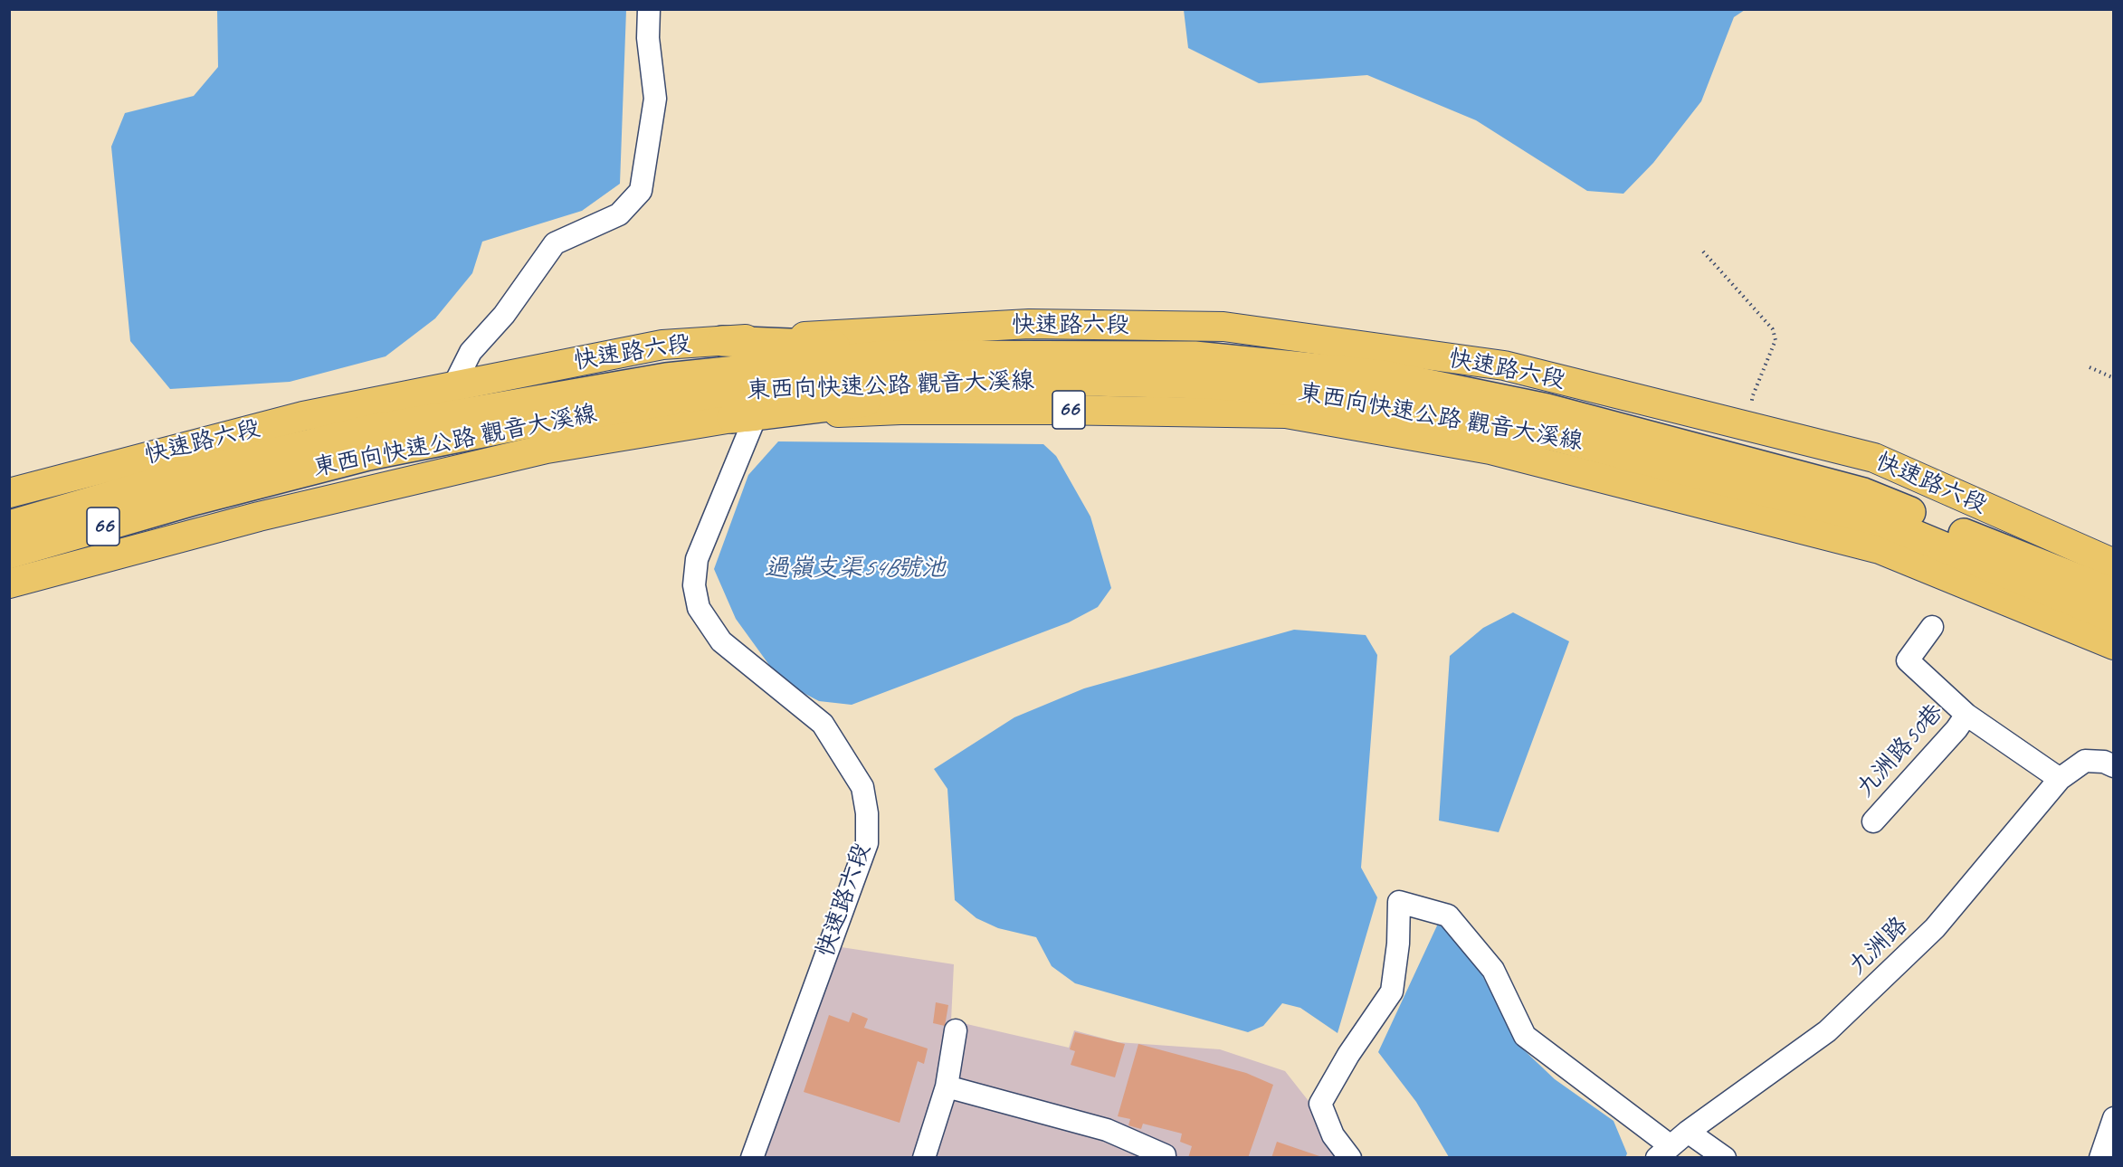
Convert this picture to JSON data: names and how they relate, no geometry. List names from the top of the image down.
{
  "streets": {
    "highway": ["東西向快速公路 觀音大溪線", "66"],
    "main road": ["快速路六段"],
    "street": ["九洲路50巷", "九洲路"]
  },
  "crossings": [
    ["快速路六段", "66"],
    ["九洲路50巷", "九洲路"]
  ],
  "water": ["過嶺支渠54B號池"]
}
